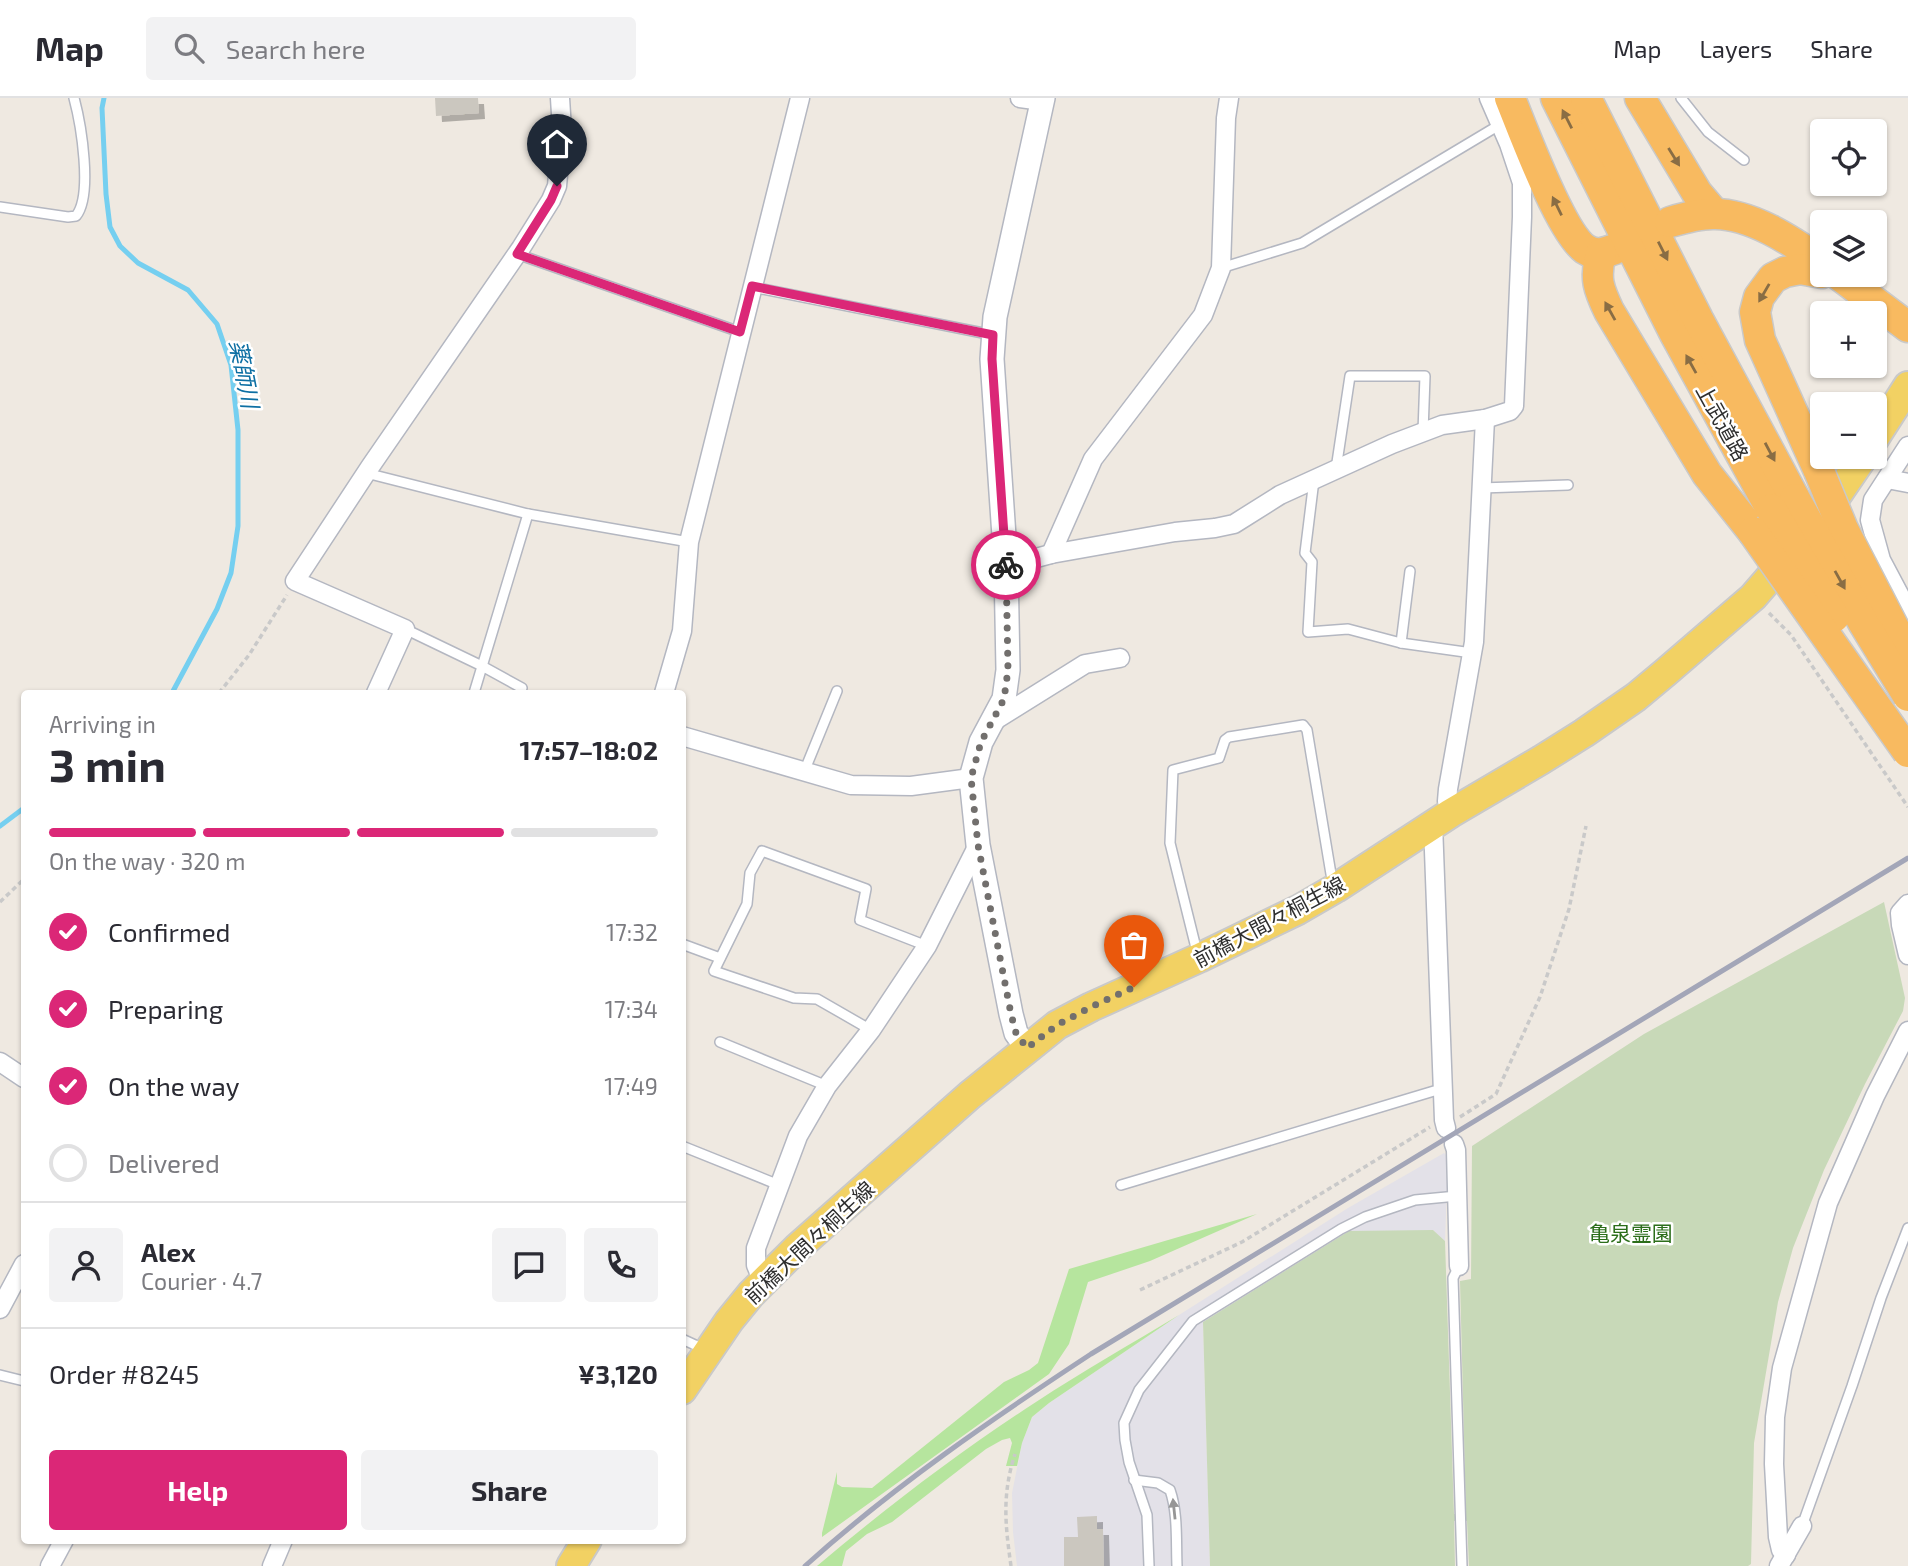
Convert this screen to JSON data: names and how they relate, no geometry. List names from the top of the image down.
{
  "streets": {
    "highway": ["上武道路"],
    "main road": ["前橋大間々桐生線"]
  },
  "water": ["薬師川"],
  "parks": ["亀泉霊園"],
  "page": {
    "header": "Map",
    "search": "Search here",
    "nav": ["Map", "Layers", "Share"],
    "map_buttons": ["+", "−"],
    "heading": ["3 min", "Arriving in", "17:57–18:02"],
    "panel": [
      "Alex",
      "Courier · 4.7",
      "Order #8245",
      "¥3,120"
    ],
    "bar": "On the way · 320 m",
    "list": [
      ["Confirmed", "17:32"],
      ["Preparing", "17:34"],
      ["On the way", "17:49"],
      "Delivered"
    ],
    "buttons": ["Help", "Share"]
  }
}
